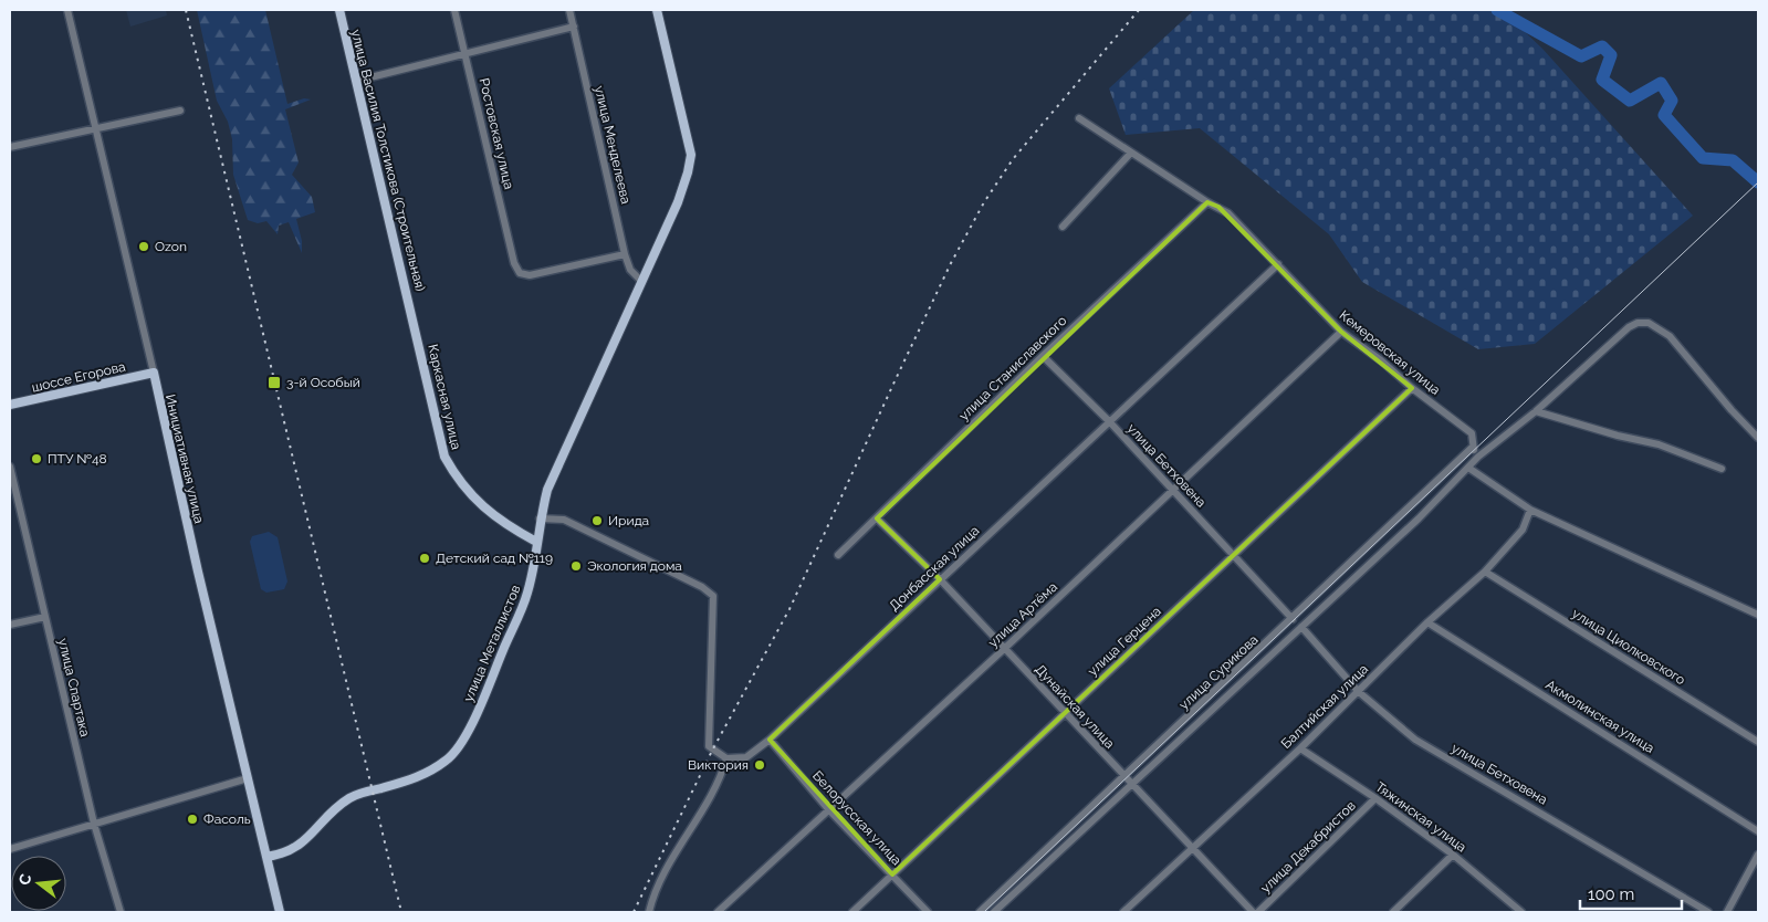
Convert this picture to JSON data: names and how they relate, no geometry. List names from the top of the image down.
{
  "streets": {
    "main road": [
      "улица Василия Толстикова (Строительная)",
      "шоссе Егорова",
      "Каркасная улица",
      "Инициативная улица",
      "улица Металлистов"
    ],
    "street": [
      "Ростовская улица",
      "улица Менделеева",
      "Кемеровская улица",
      "улица Станиславского",
      "улица Бетховена",
      "Донбасская улица",
      "улица Артёма",
      "улица Герцена",
      "улица Циолковского",
      "улица Сурикова",
      "улица Спартака",
      "Дунайская улица",
      "Балтийская улица",
      "Акмолинская улица",
      "Тяжинская улица",
      "Белорусская улица",
      "улица Декабристов"
    ]
  },
  "crossings": [
    ["Ростовская улица", "улица Менделеева"],
    ["улица Менделеева", "улица Металлистов"],
    ["улица Василия Толстикова (Строительная)", "Каркасная улица"],
    ["Кемеровская улица", "улица Станиславского"],
    ["Кемеровская улица", "Донбасская улица"],
    ["Кемеровская улица", "улица Артёма"],
    ["Кемеровская улица", "улица Герцена"],
    ["Кемеровская улица", "улица Сурикова"],
    ["улица Станиславского", "улица Бетховена"],
    ["улица Станиславского", "Дунайская улица"],
    ["шоссе Егорова", "Инициативная улица"],
    ["Каркасная улица", "улица Металлистов"],
    ["Инициативная улица", "улица Металлистов"],
    ["улица Бетховена", "Донбасская улица"],
    ["улица Бетховена", "улица Артёма"],
    ["улица Бетховена", "улица Герцена"],
    ["улица Бетховена", "улица Сурикова"],
    ["улица Бетховена", "Балтийская улица"],
    ["Донбасская улица", "Дунайская улица"],
    ["Донбасская улица", "Белорусская улица"],
    ["улица Артёма", "Дунайская улица"],
    ["улица Артёма", "Белорусская улица"],
    ["улица Герцена", "Дунайская улица"],
    ["улица Герцена", "Белорусская улица"],
    ["улица Циолковского", "Балтийская улица"],
    ["улица Сурикова", "Дунайская улица"],
    ["Дунайская улица", "Балтийская улица"],
    ["Балтийская улица", "Акмолинская улица"],
    ["Балтийская улица", "Тяжинская улица"],
    ["Тяжинская улица", "улица Декабристов"]
  ],
  "places": {
    "other": [
      "Ozon",
      "ПТУ №48",
      "Ирида",
      "Детский сад №119",
      "Экология дома",
      "Виктория",
      "Фасоль"
    ],
    "transit": ["3-й Особый"]
  },
  "scale_bar": "100 m",
  "north": "left"
}
